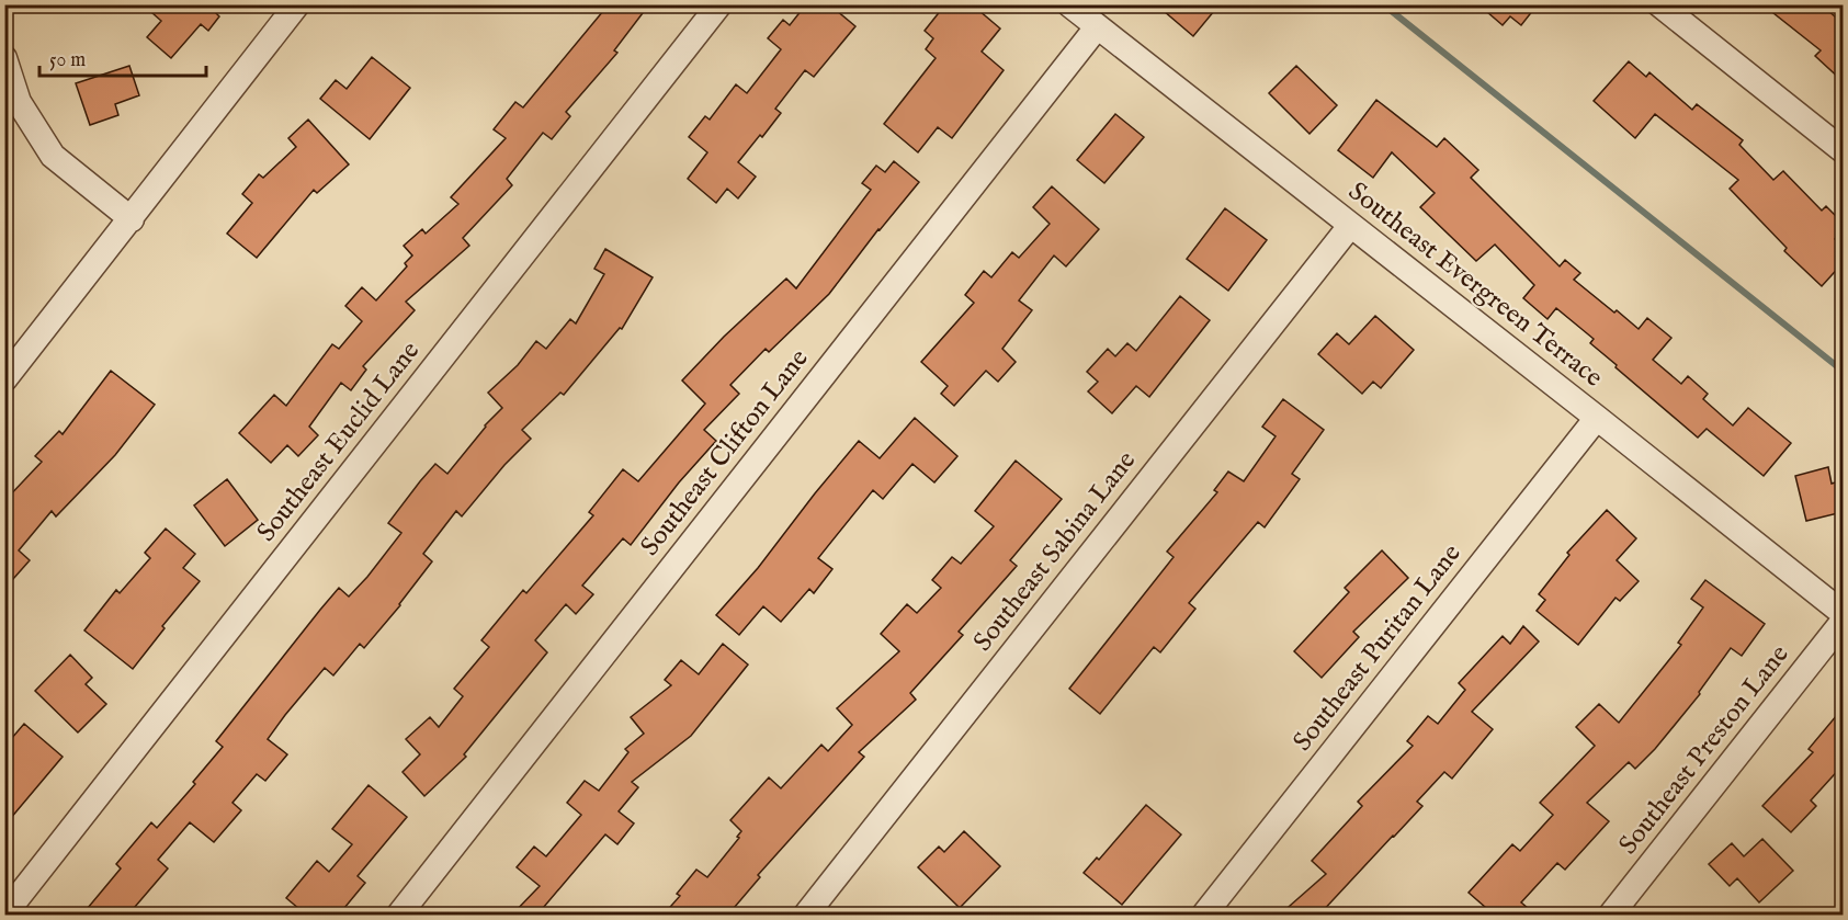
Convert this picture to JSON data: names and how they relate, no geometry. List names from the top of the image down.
{
  "streets": {
    "street": [
      "Southeast Evergreen Terrace",
      "Southeast Euclid Lane",
      "Southeast Clifton Lane",
      "Southeast Sabina Lane",
      "Southeast Puritan Lane",
      "Southeast Preston Lane"
    ]
  },
  "crossings": [
    ["Southeast Evergreen Terrace", "Southeast Clifton Lane"],
    ["Southeast Evergreen Terrace", "Southeast Sabina Lane"],
    ["Southeast Evergreen Terrace", "Southeast Puritan Lane"]
  ],
  "scale_bar": "50 m"
}
